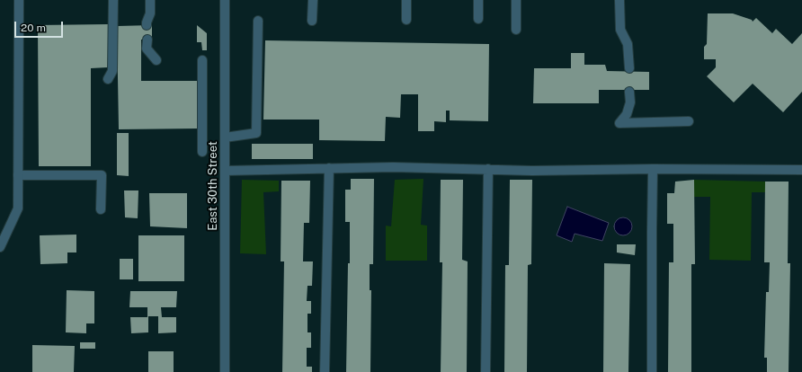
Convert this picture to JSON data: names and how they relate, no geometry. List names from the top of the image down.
{
  "streets": {
    "street": ["East 30th Street"]
  },
  "scale_bar": "20 m"
}
